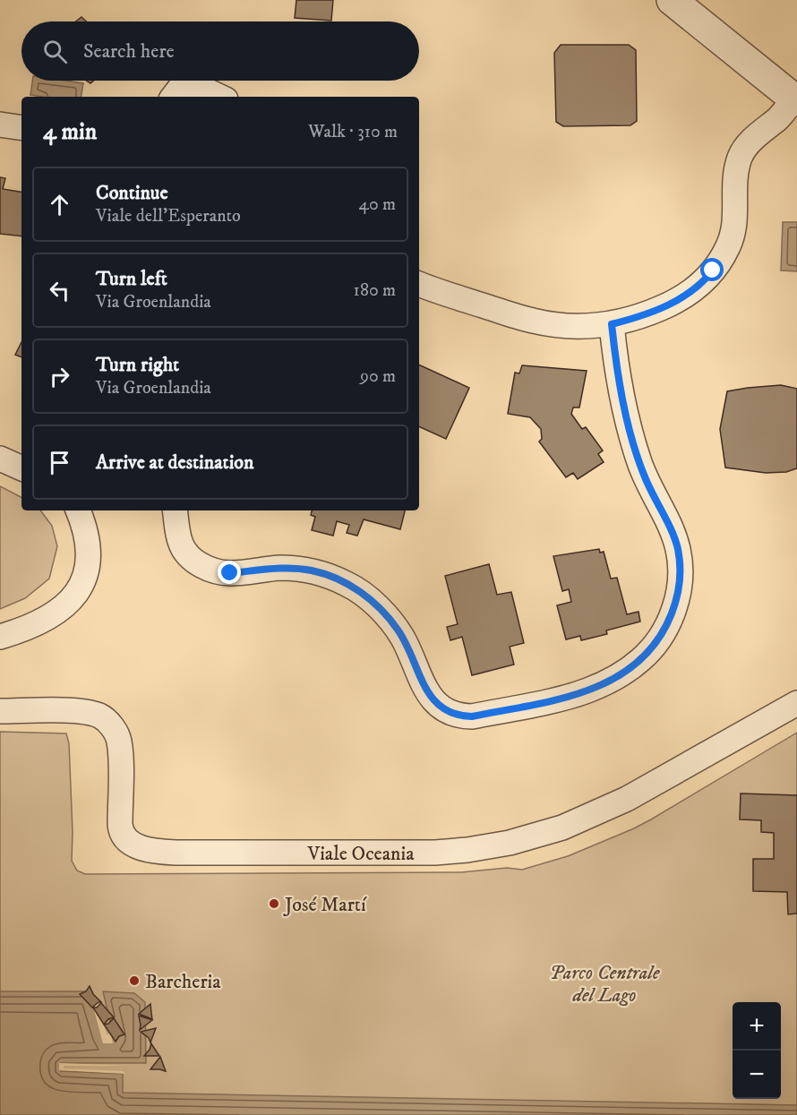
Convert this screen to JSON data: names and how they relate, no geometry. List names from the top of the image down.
{
  "streets": {
    "street": ["Viale Oceania"]
  },
  "parks": ["Parco Centrale del Lago"],
  "places": ["José Martí", "Barcheria"],
  "page": {
    "search": "Search here",
    "heading": ["4 min", "Walk · 310 m"],
    "list": [
      ["Continue", "Viale dell'Esperanto", "40 m"],
      ["Turn left", "Via Groenlandia", "180 m"],
      ["Turn right", "Via Groenlandia", "90 m"],
      "Arrive at destination"
    ],
    "map_buttons": ["+", "−"]
  }
}
